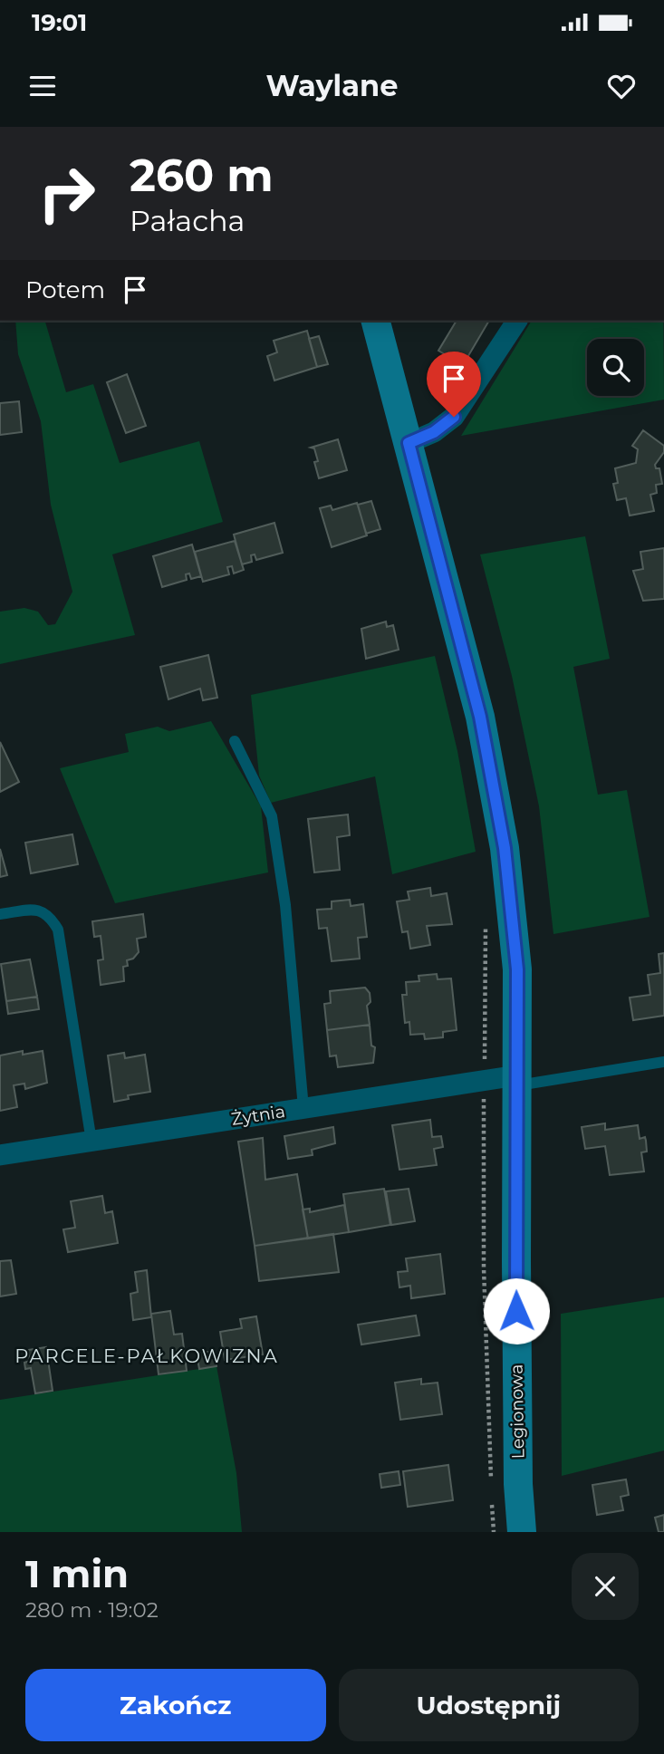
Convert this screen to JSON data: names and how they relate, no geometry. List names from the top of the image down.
{
  "streets": {
    "main road": ["Legionowa"],
    "street": ["Żytnia"]
  },
  "crossings": [
    ["Żytnia", "Legionowa"]
  ],
  "districts": ["PARCELE-PAŁKOWIZNA"],
  "page": {
    "status": "19:01",
    "header": "Waylane",
    "turn": ["260 m", "Pałacha"],
    "then": "Potem",
    "heading": ["1 min", "280 m · 19:02"],
    "buttons": ["Zakończ", "Udostępnij"]
  }
}
